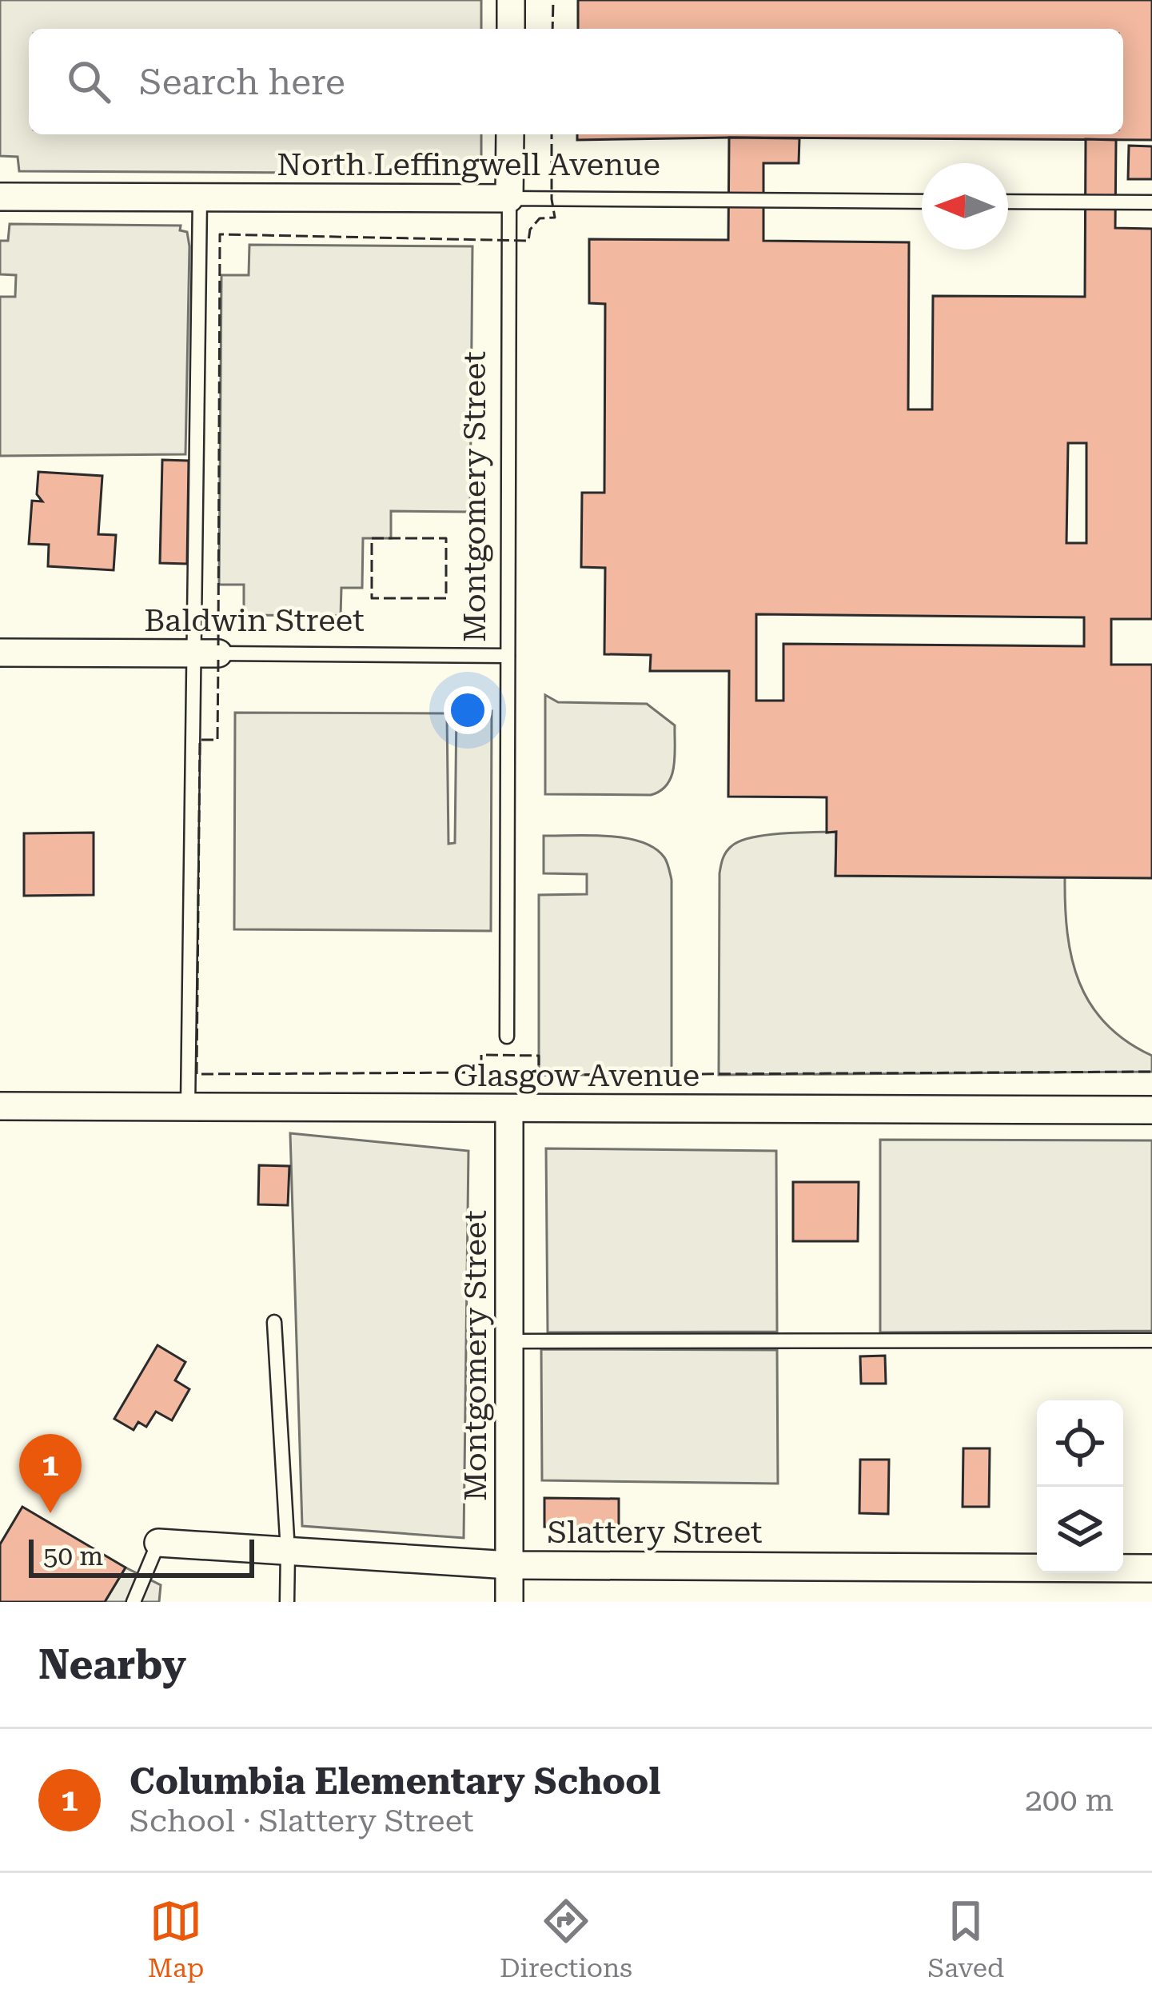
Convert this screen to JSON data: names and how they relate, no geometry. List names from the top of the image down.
{
  "streets": {
    "street": [
      "North Leffingwell Avenue",
      "Montgomery Street",
      "Baldwin Street",
      "Glasgow Avenue",
      "Slattery Street"
    ]
  },
  "crossings": [
    ["North Leffingwell Avenue", "Montgomery Street"],
    ["Montgomery Street", "Baldwin Street"],
    ["Montgomery Street", "Glasgow Avenue"],
    ["Montgomery Street", "Slattery Street"]
  ],
  "scale_bar": "50 m",
  "north": "left",
  "page": {
    "search": "Search here",
    "pins": "1",
    "scale": "50 m",
    "heading": "Nearby",
    "list": [
      {
        "mark": "1",
        "name": "Columbia Elementary School",
        "note": "School · Slattery Street",
        "value": "200 m"
      }
    ],
    "nav": ["Map", "Directions", "Saved"]
  }
}
